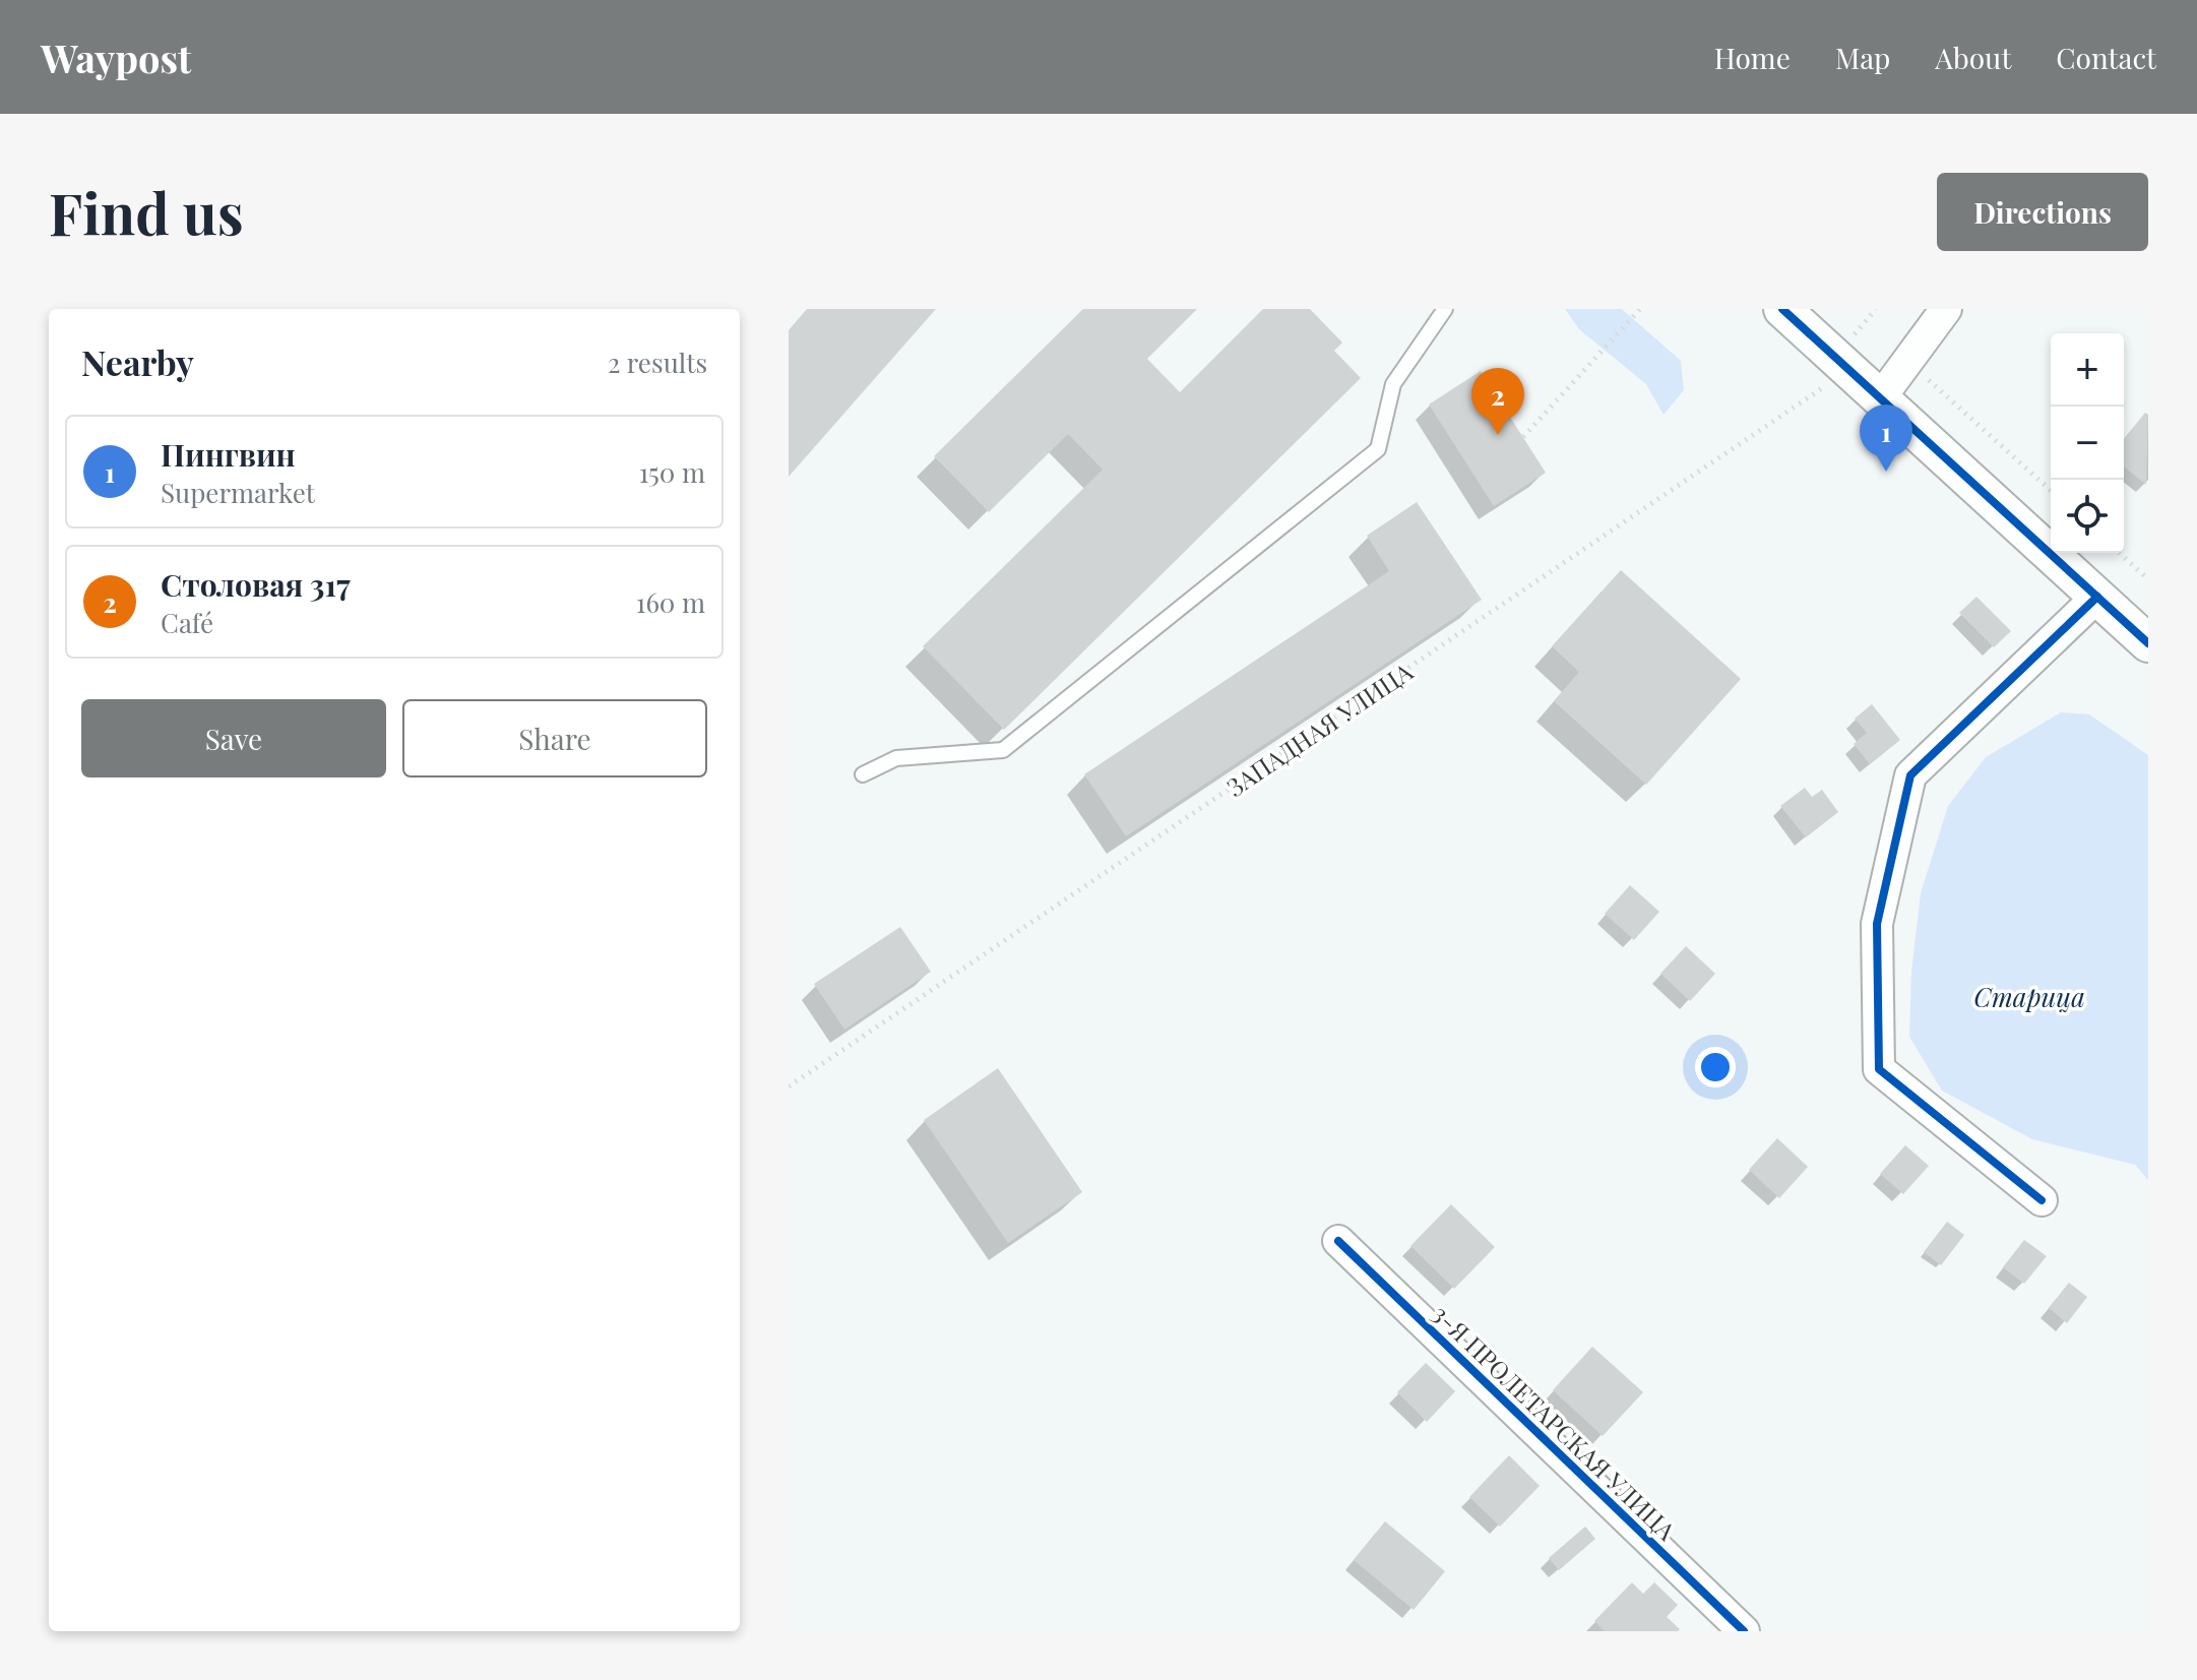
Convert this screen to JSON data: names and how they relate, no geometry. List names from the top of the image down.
{
  "streets": {
    "street": ["3-Я ПРОЛЕТАРСКАЯ УЛИЦА"],
    "path": ["ЗАПАДНАЯ УЛИЦА"]
  },
  "water": ["Старица"],
  "page": {
    "header": "Waypost",
    "nav": [
      "Home",
      "Map",
      "About",
      "Contact"
    ],
    "buttons": [
      "Directions",
      ["Save", "Share"]
    ],
    "title": "Find us",
    "heading": ["Nearby", "2 results"],
    "map_buttons": ["+", "−"],
    "pins": ["2", "1"],
    "list": [
      {
        "mark": "1",
        "name": "Пингвин",
        "note": "Supermarket",
        "value": "150 m"
      },
      {
        "mark": "2",
        "name": "Столовая 317",
        "note": "Café",
        "value": "160 m"
      }
    ]
  }
}
